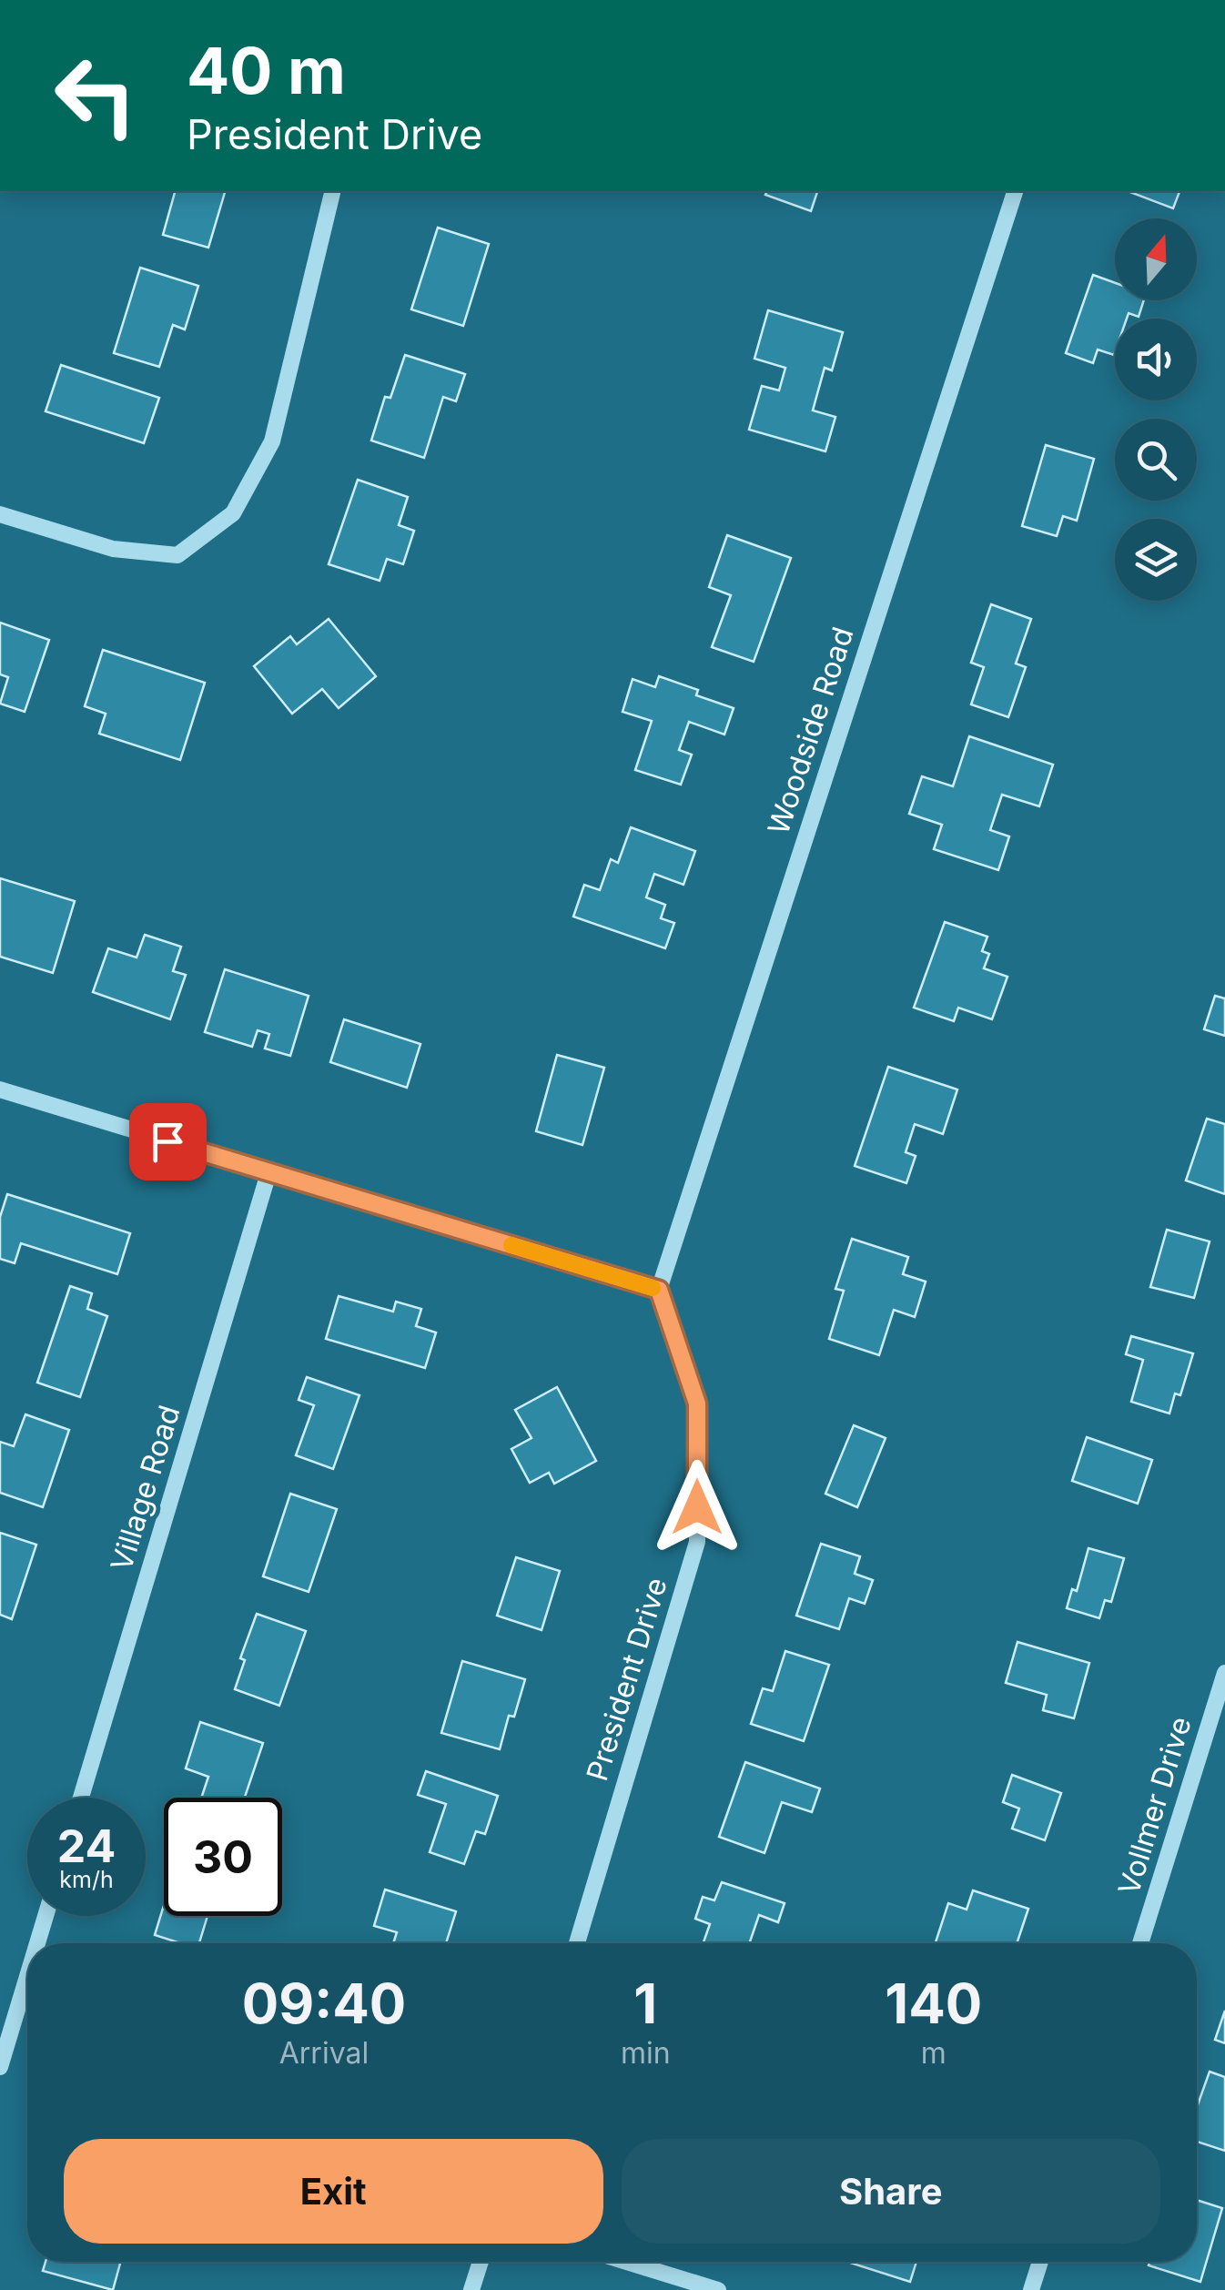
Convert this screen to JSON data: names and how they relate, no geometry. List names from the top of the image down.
{
  "streets": {
    "street": [
      "Woodside Road",
      "Village Road",
      "President Drive",
      "Vollmer Drive"
    ]
  },
  "crossings": [
    ["Woodside Road", "President Drive"]
  ],
  "north": "top",
  "page": {
    "turn": ["40 m", "President Drive"],
    "speed": "24 km/h",
    "limit": "30",
    "eta": [
      "09:40",
      "Arrival",
      "1",
      "min",
      "140",
      "m"
    ],
    "buttons": ["Exit", "Share"]
  }
}
